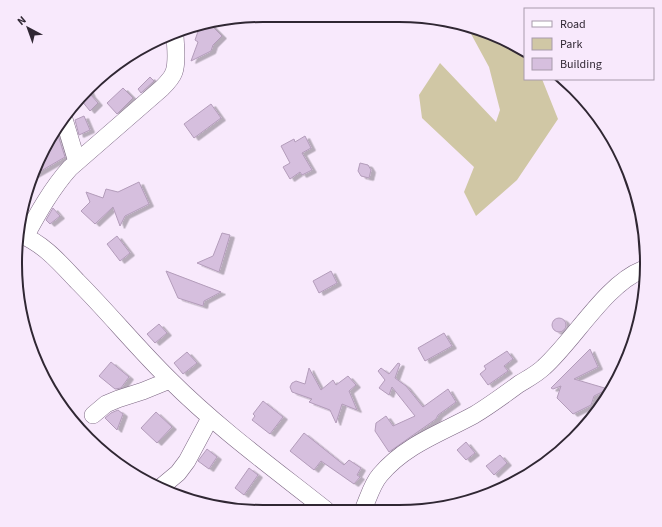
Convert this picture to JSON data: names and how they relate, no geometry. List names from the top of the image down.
{
  "legend": ["Road", "Park", "Building"],
  "north": "top left"
}
